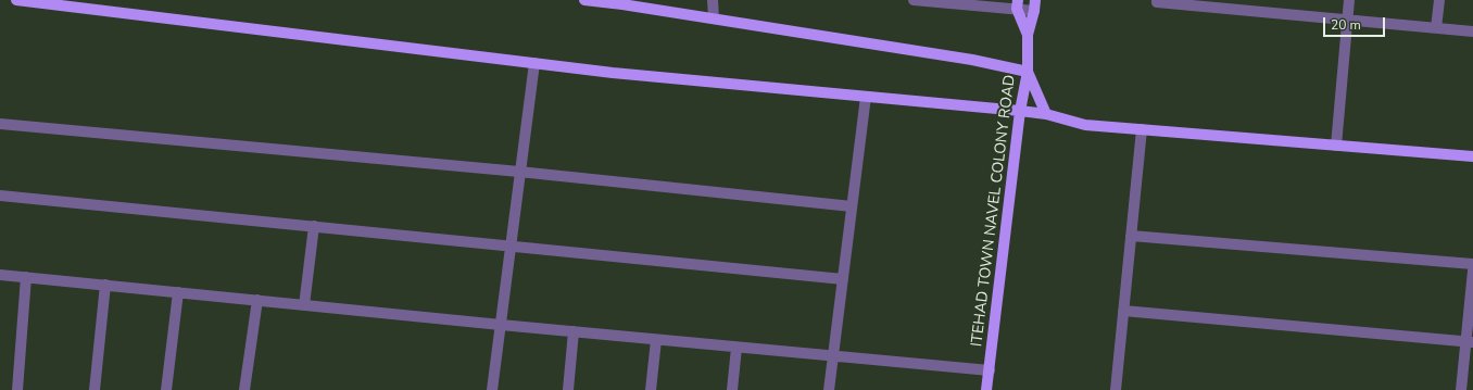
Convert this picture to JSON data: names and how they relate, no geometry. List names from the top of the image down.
{
  "streets": {
    "main road": ["ITEHAD TOWN NAVEL COLONY ROAD"]
  },
  "scale_bar": "20 m"
}
